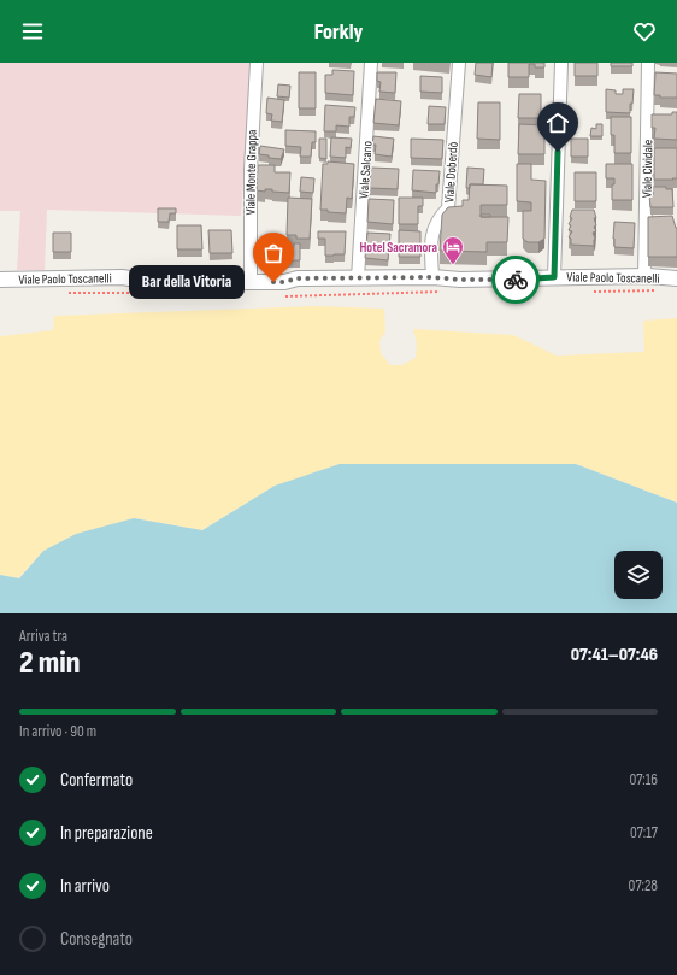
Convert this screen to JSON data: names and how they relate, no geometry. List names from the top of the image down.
{
  "streets": {
    "street": [
      "Viale Cividale",
      "Viale Salcano",
      "Viale Monte Grappa",
      "Viale Doberdò",
      "Viale Paolo Toscanelli"
    ]
  },
  "crossings": [
    ["Viale Cividale", "Viale Paolo Toscanelli"],
    ["Viale Salcano", "Viale Paolo Toscanelli"],
    ["Viale Monte Grappa", "Viale Paolo Toscanelli"],
    ["Viale Doberdò", "Viale Paolo Toscanelli"]
  ],
  "places": {
    "hotel": ["Hotel Sacramora"],
    "other": ["Bar della Vitoria"]
  },
  "page": {
    "header": "Forkly",
    "bubble": "Bar della Vitoria",
    "heading": ["2 min", "Arriva tra", "07:41–07:46"],
    "bar": "In arrivo · 90 m",
    "list": [
      ["Confermato", "07:16"],
      ["In preparazione", "07:17"],
      ["In arrivo", "07:28"],
      "Consegnato"
    ]
  }
}
